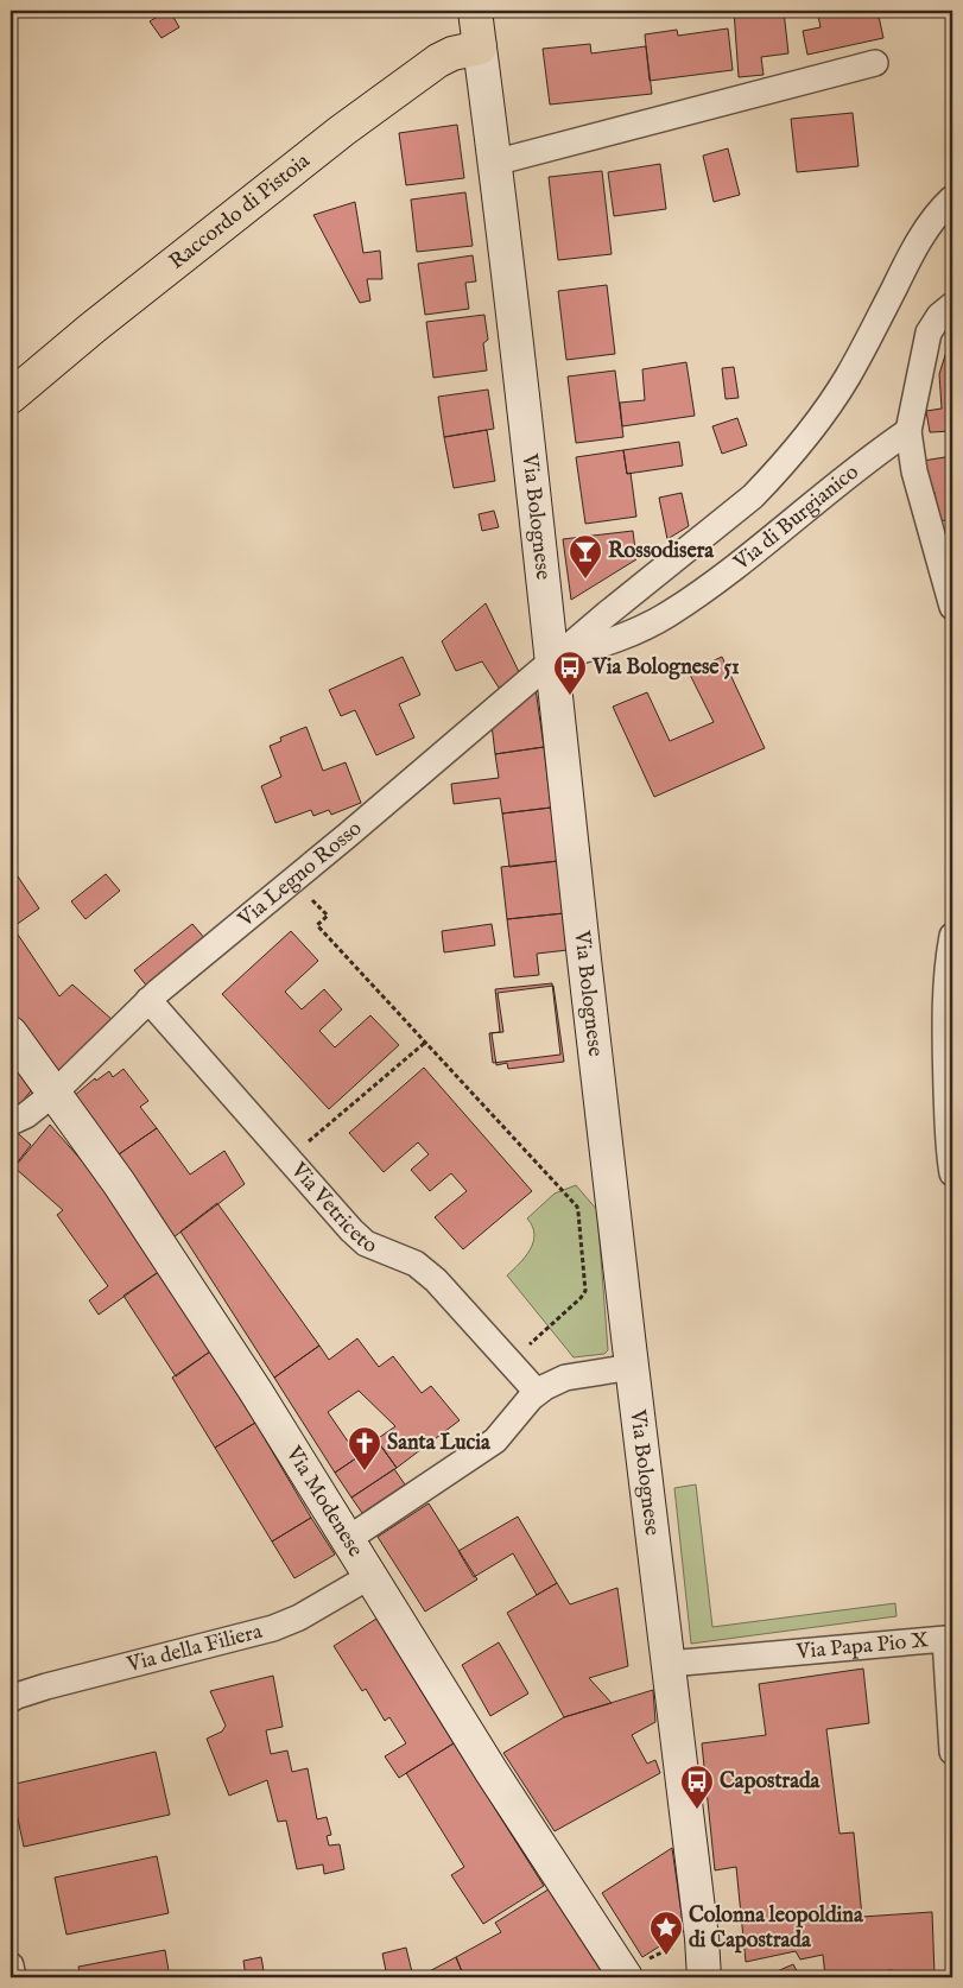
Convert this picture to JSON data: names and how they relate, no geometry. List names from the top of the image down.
{
  "streets": {
    "main road": ["Raccordo di Pistoia", "Via Bolognese", "Via Modenese"],
    "street": [
      "Via di Burgianico",
      "Via Legno Rosso",
      "Via Vetriceto",
      "Via Papa Pio X",
      "Via della Filiera"
    ]
  },
  "crossings": [
    ["Raccordo di Pistoia", "Via Bolognese"],
    ["Via Bolognese", "Via di Burgianico"],
    ["Via Bolognese", "Via Legno Rosso"],
    ["Via Bolognese", "Via Papa Pio X"],
    ["Via di Burgianico", "Via Legno Rosso"],
    ["Via Legno Rosso", "Via Vetriceto"],
    ["Via Legno Rosso", "Via Modenese"],
    ["Via Modenese", "Via della Filiera"]
  ],
  "places": {
    "bar": ["Rossodisera"],
    "bus stop": ["Via Bolognese 51", "Capostrada"],
    "church": ["Santa Lucia"],
    "place": ["Colonna leopoldina di Capostrada"]
  }
}
